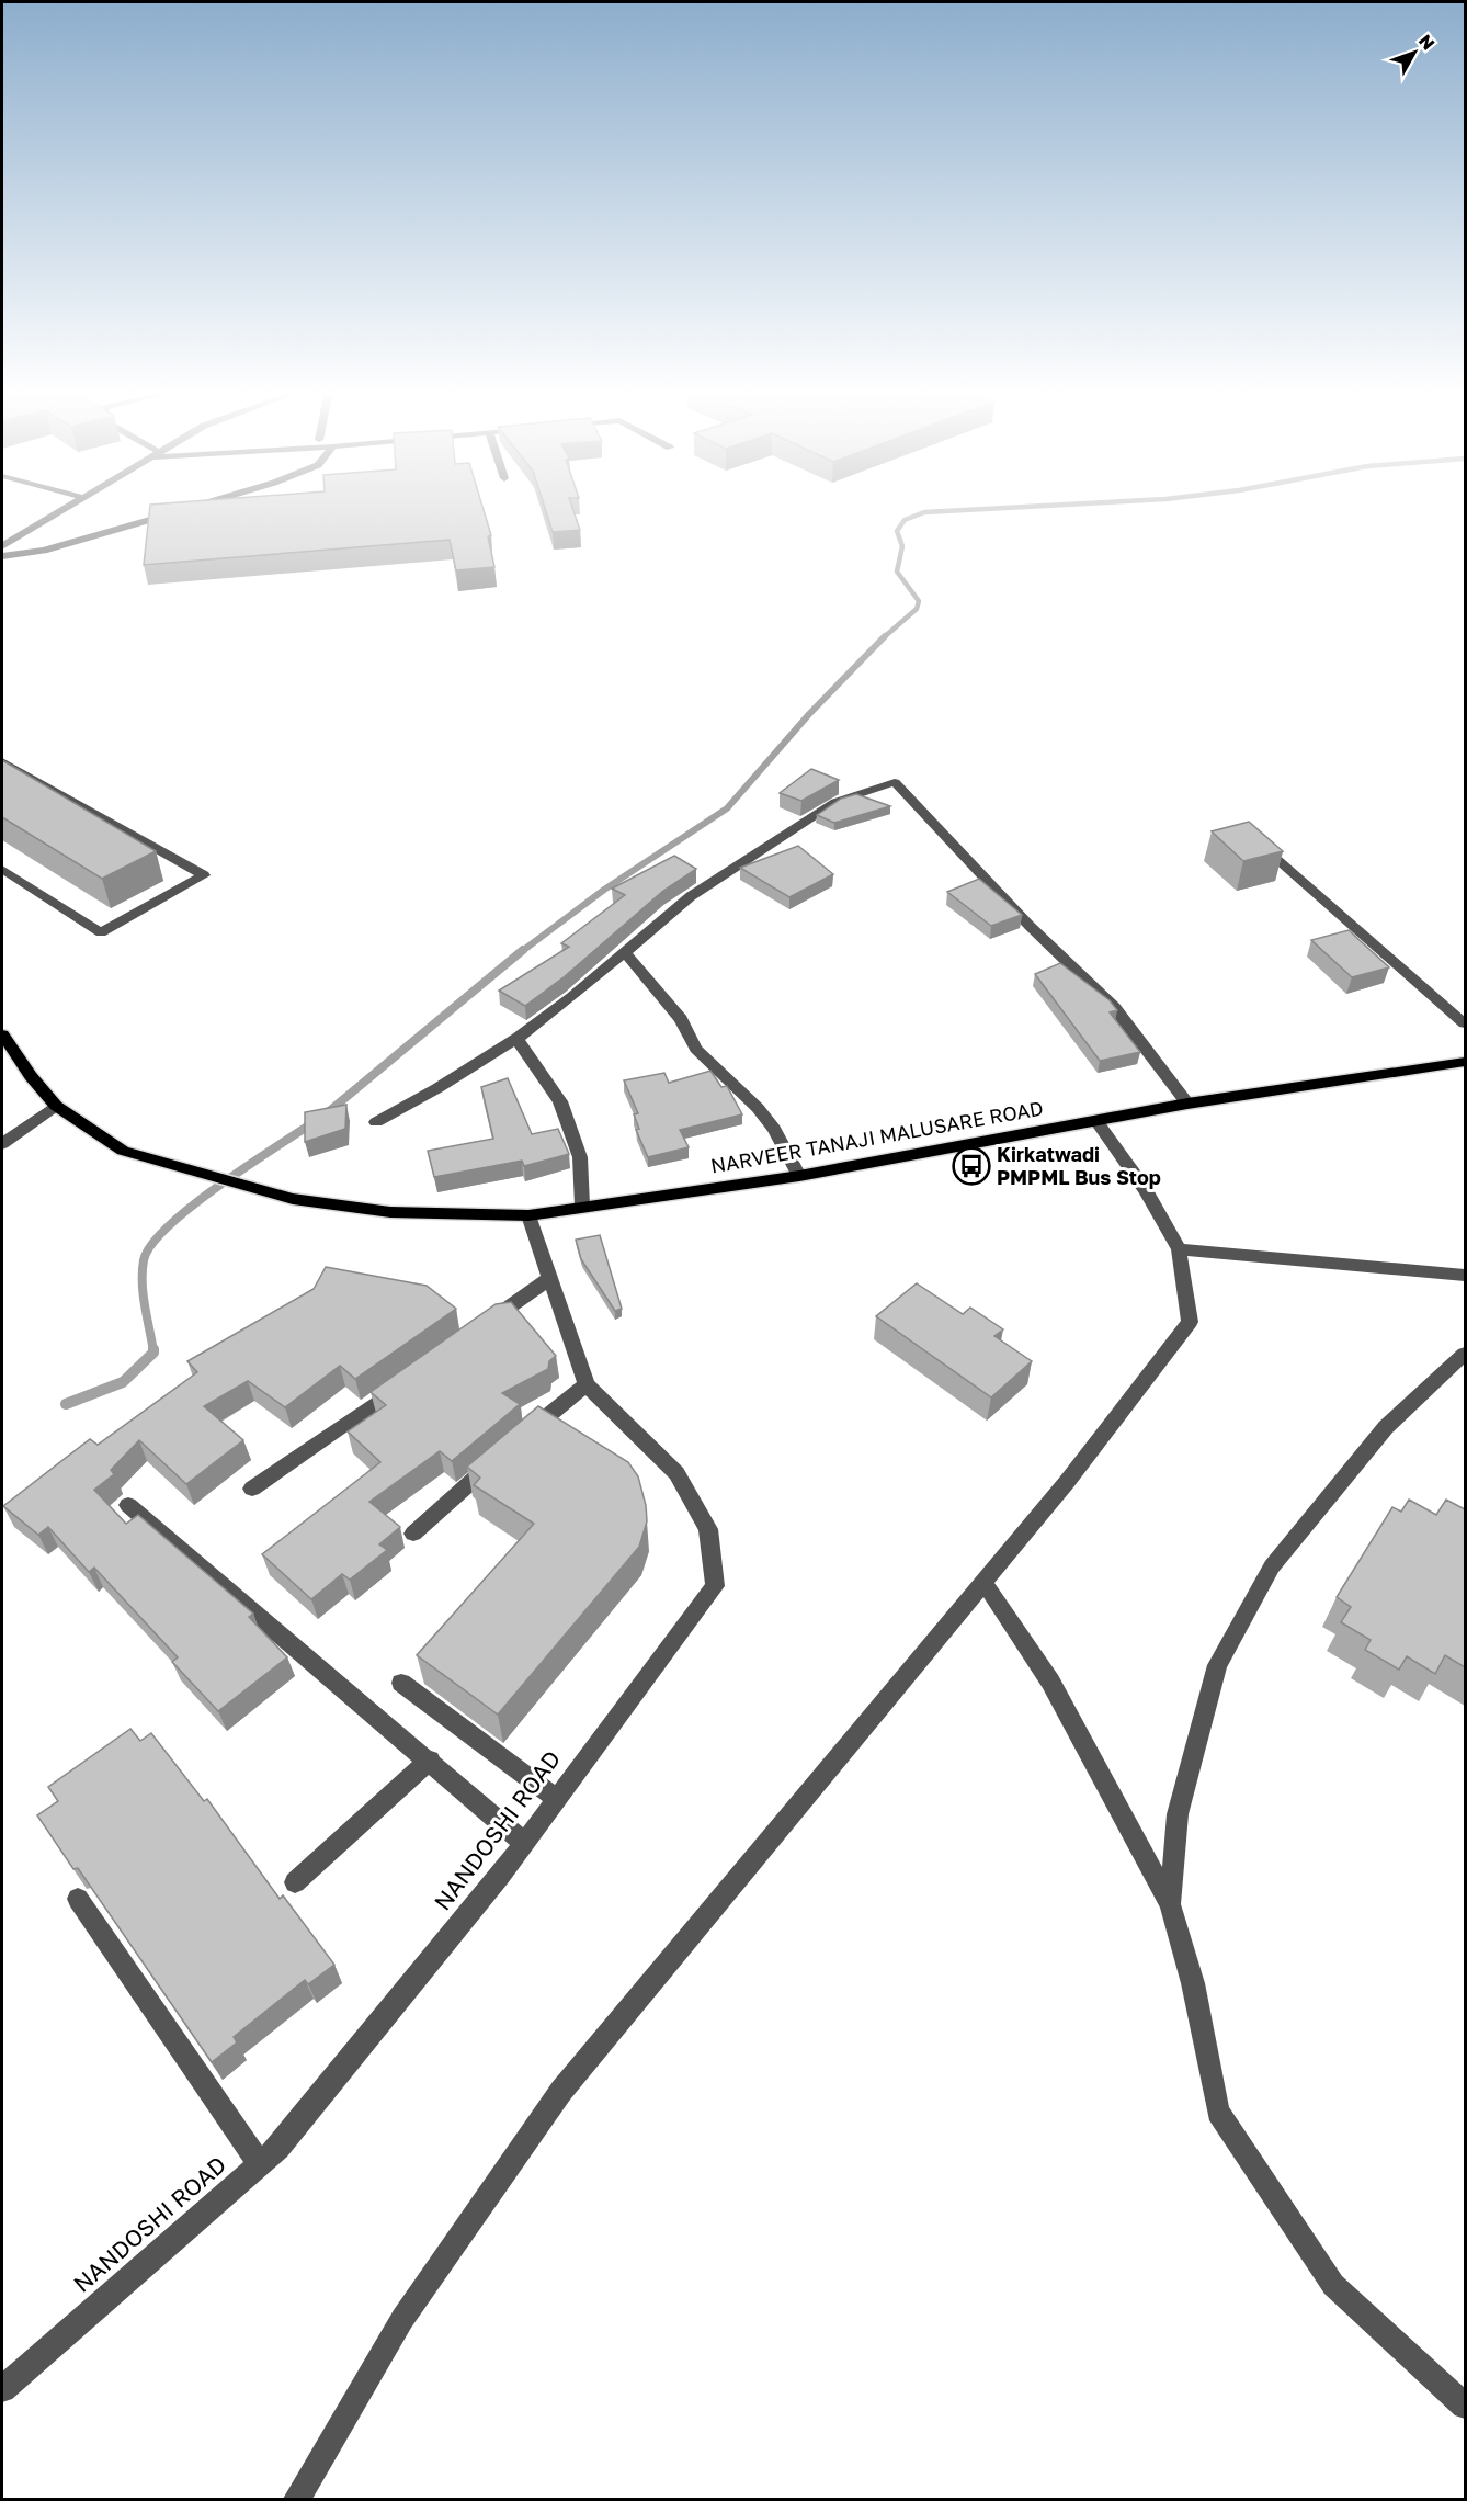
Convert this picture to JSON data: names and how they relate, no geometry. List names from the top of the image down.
{
  "streets": {
    "main road": ["NARVEER TANAJI MALUSARE ROAD"],
    "street": ["NANDOSHI ROAD"]
  },
  "crossings": [
    ["NARVEER TANAJI MALUSARE ROAD", "NANDOSHI ROAD"]
  ],
  "places": {
    "bus stop": ["Kirkatwadi PMPML Bus Stop"]
  },
  "north": "top right"
}
